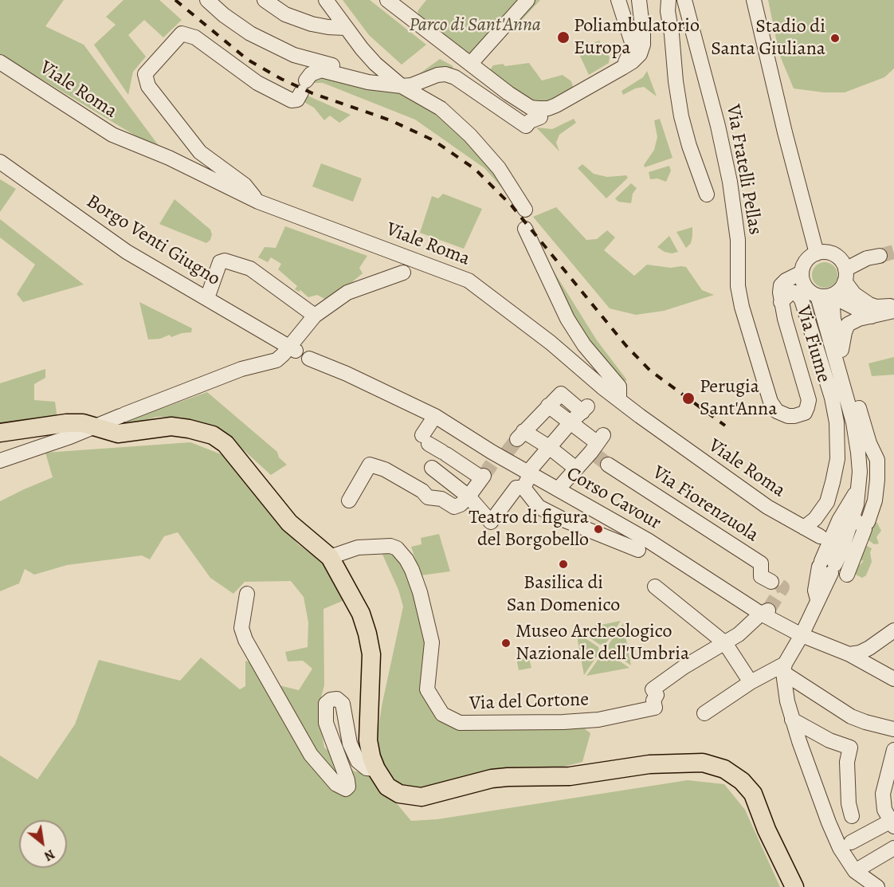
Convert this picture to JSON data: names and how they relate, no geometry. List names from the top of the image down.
{
  "streets": {
    "street": [
      "Viale Roma",
      "Via Fratelli Pellas",
      "Borgo Venti Giugno",
      "Via Fiume",
      "Corso Cavour",
      "Via Fiorenzuola",
      "Via del Cortone"
    ]
  },
  "crossings": [
    ["Via Fratelli Pellas", "Via Fiume"],
    ["Corso Cavour", "Via del Cortone"]
  ],
  "parks": ["Parco di Sant'Anna"],
  "places": [
    "Poliambulatorio Europa",
    "Stadio di Santa Giuliana",
    "Perugia Sant'Anna",
    "Teatro di figura del Borgobello",
    "Basilica di San Domenico",
    "Museo Archeologico Nazionale dell'Umbria"
  ],
  "north": "bottom right"
}
